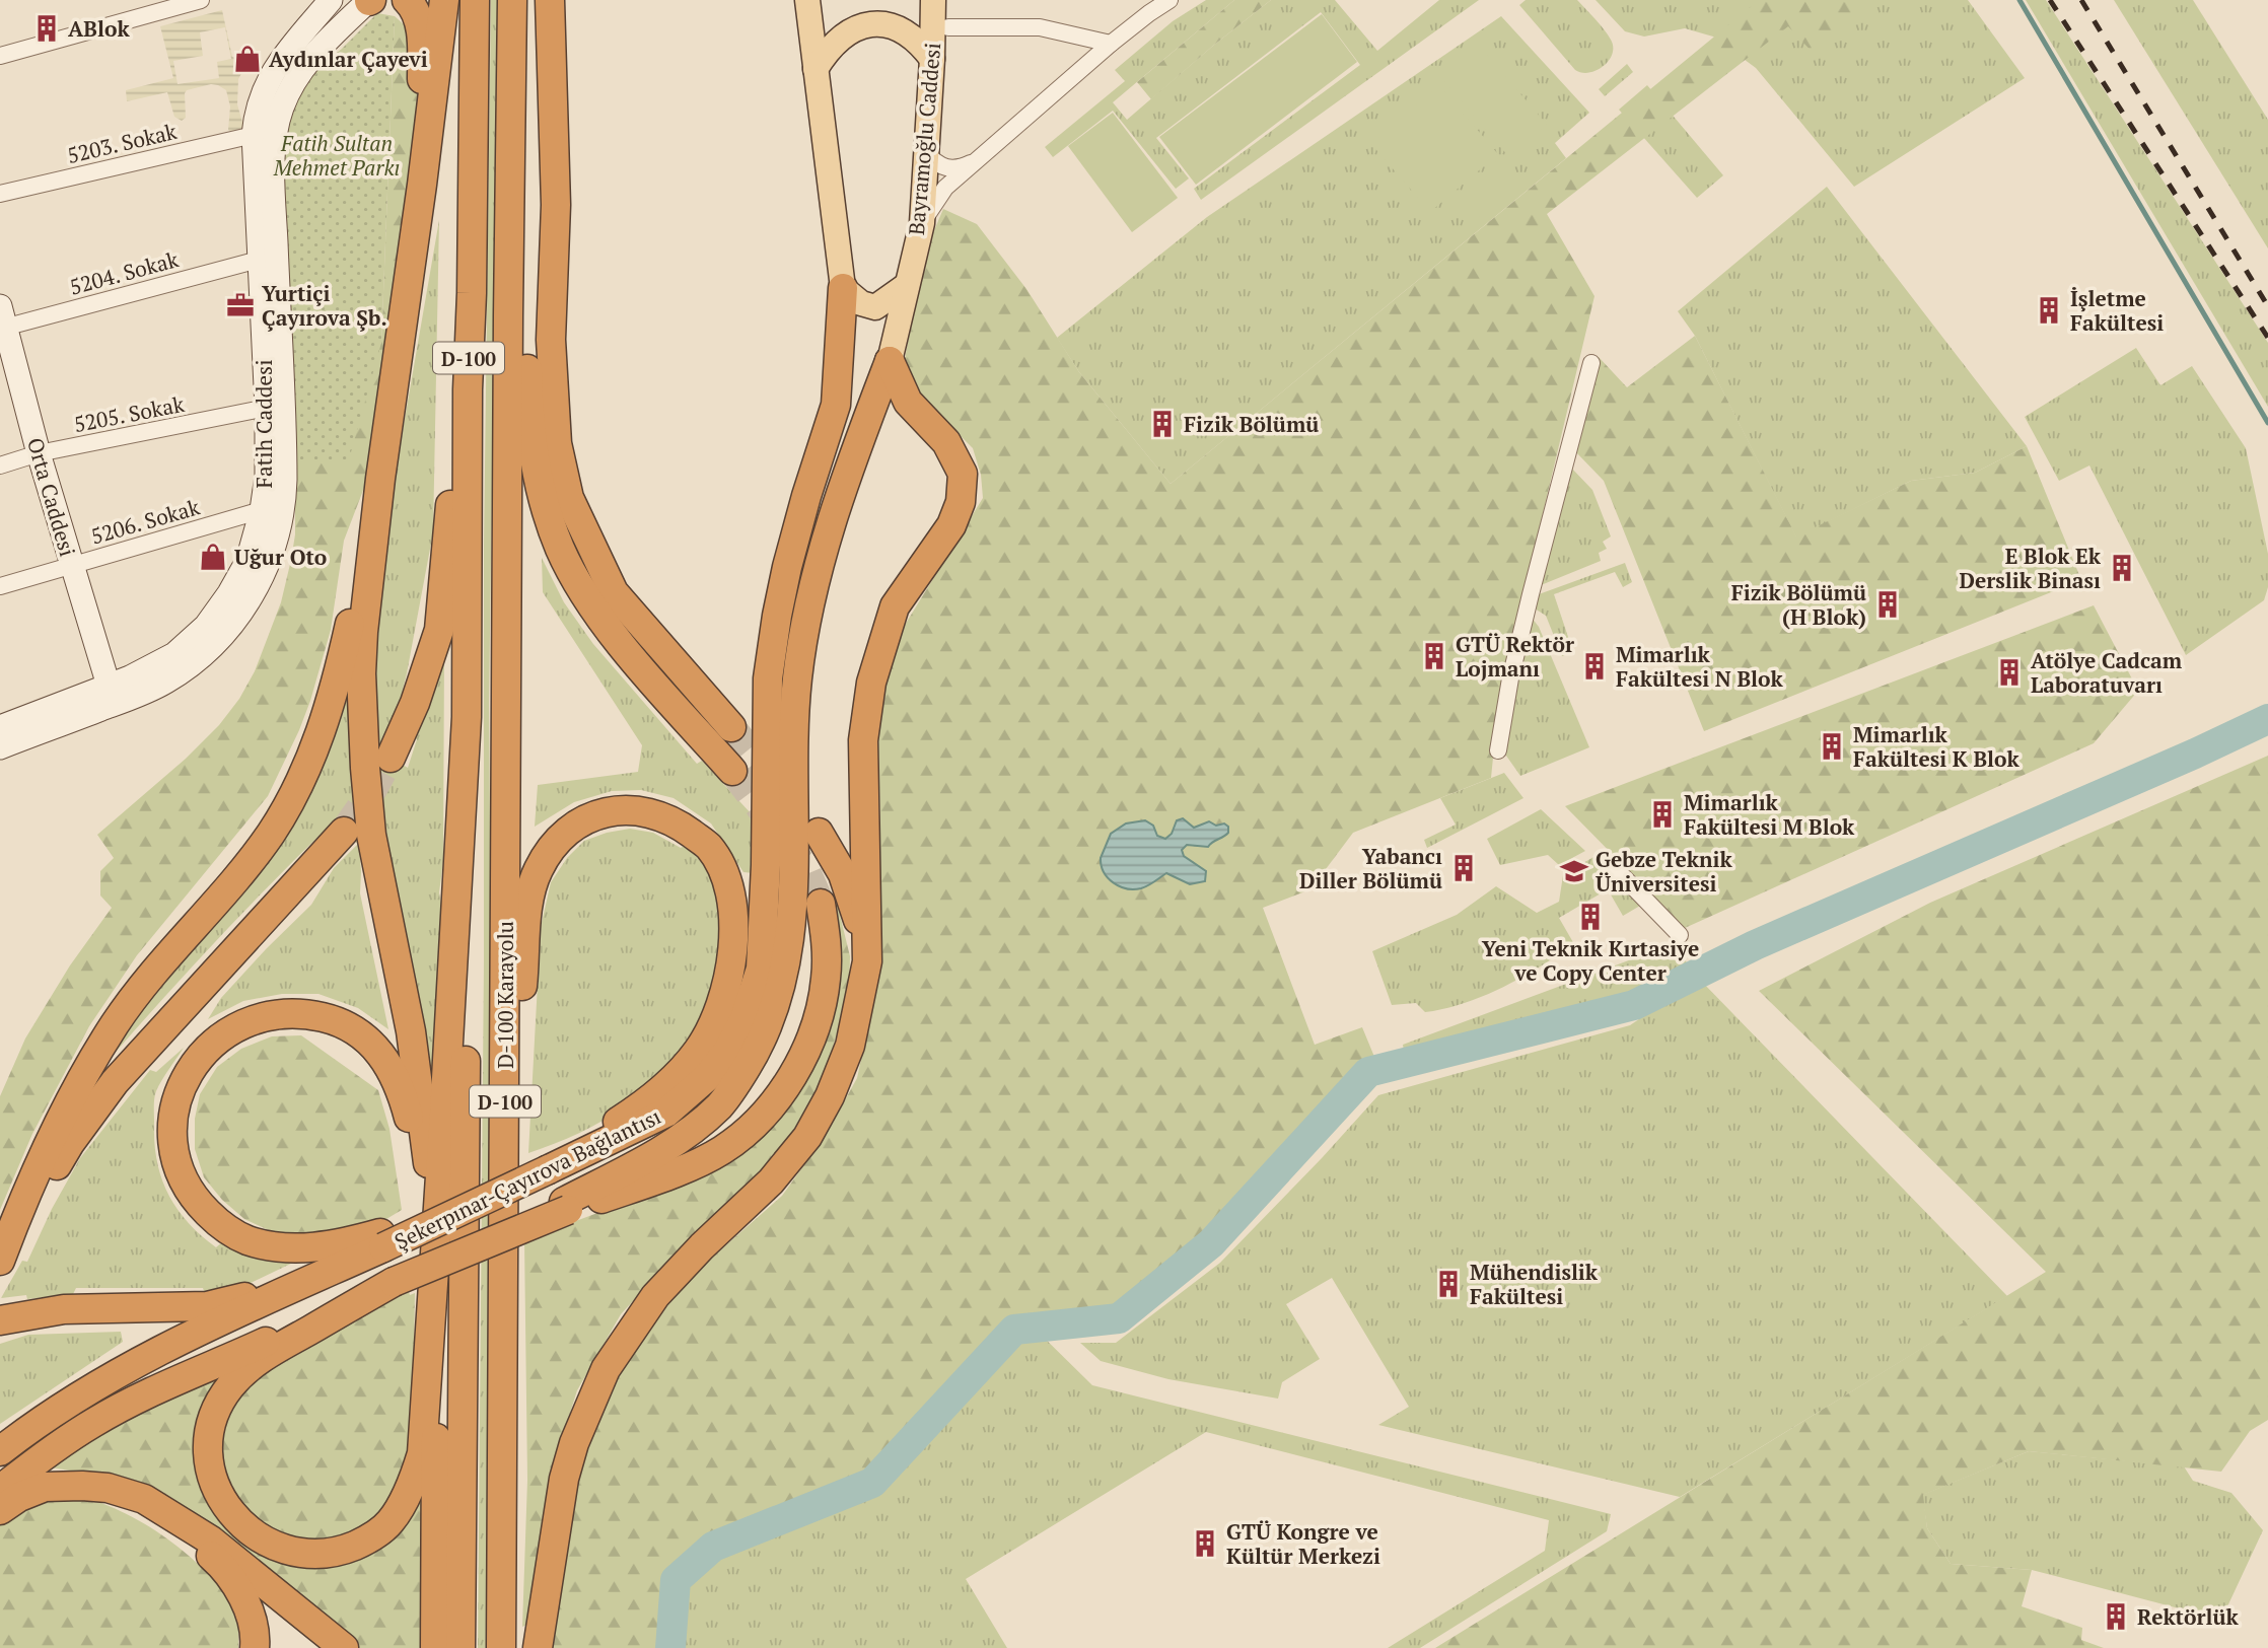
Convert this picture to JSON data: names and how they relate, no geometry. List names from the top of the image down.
{
  "streets": {
    "highway": ["D-100", "D-100 Karayolu", "Şekerpınar-Çayırova Bağlantısı"],
    "main road": ["Bayramoğlu Caddesi"],
    "street": [
      "5203. Sokak",
      "5204. Sokak",
      "5205. Sokak",
      "Fatih Caddesi",
      "Orta Caddesi",
      "5206. Sokak"
    ]
  },
  "crossings": [
    ["Bayramoğlu Caddesi", "Şekerpınar-Çayırova Bağlantısı"],
    ["5203. Sokak", "Fatih Caddesi"],
    ["5204. Sokak", "Fatih Caddesi"],
    ["5204. Sokak", "Orta Caddesi"],
    ["D-100", "D-100 Karayolu"],
    ["5205. Sokak", "Fatih Caddesi"],
    ["5205. Sokak", "Orta Caddesi"],
    ["Fatih Caddesi", "Orta Caddesi"],
    ["Fatih Caddesi", "5206. Sokak"],
    ["Orta Caddesi", "5206. Sokak"]
  ],
  "parks": ["Fatih Sultan Mehmet Parkı"],
  "places": {
    "building": [
      "ABlok",
      "İşletme Fakültesi",
      "Fizik Bölümü",
      "E Blok Ek Derslik Binası",
      "Fizik Bölümü (H Blok)",
      "GTÜ Rektör Lojmanı",
      "Mimarlık Fakültesi N Blok",
      "Atölye Cadcam Laboratuvarı",
      "Mimarlık Fakültesi K Blok",
      "Mimarlık Fakültesi M Blok",
      "Yabancı Diller Bölümü",
      "Yeni Teknik Kırtasiye ve Copy Center",
      "Mühendislik Fakültesi",
      "GTÜ Kongre ve Kültür Merkezi",
      "Rektörlük"
    ],
    "shop": ["Aydınlar Çayevi", "Uğur Oto"],
    "office": ["Yurtiçi Çayırova Şb."],
    "school or university": ["Gebze Teknik Üniversitesi"]
  }
}
